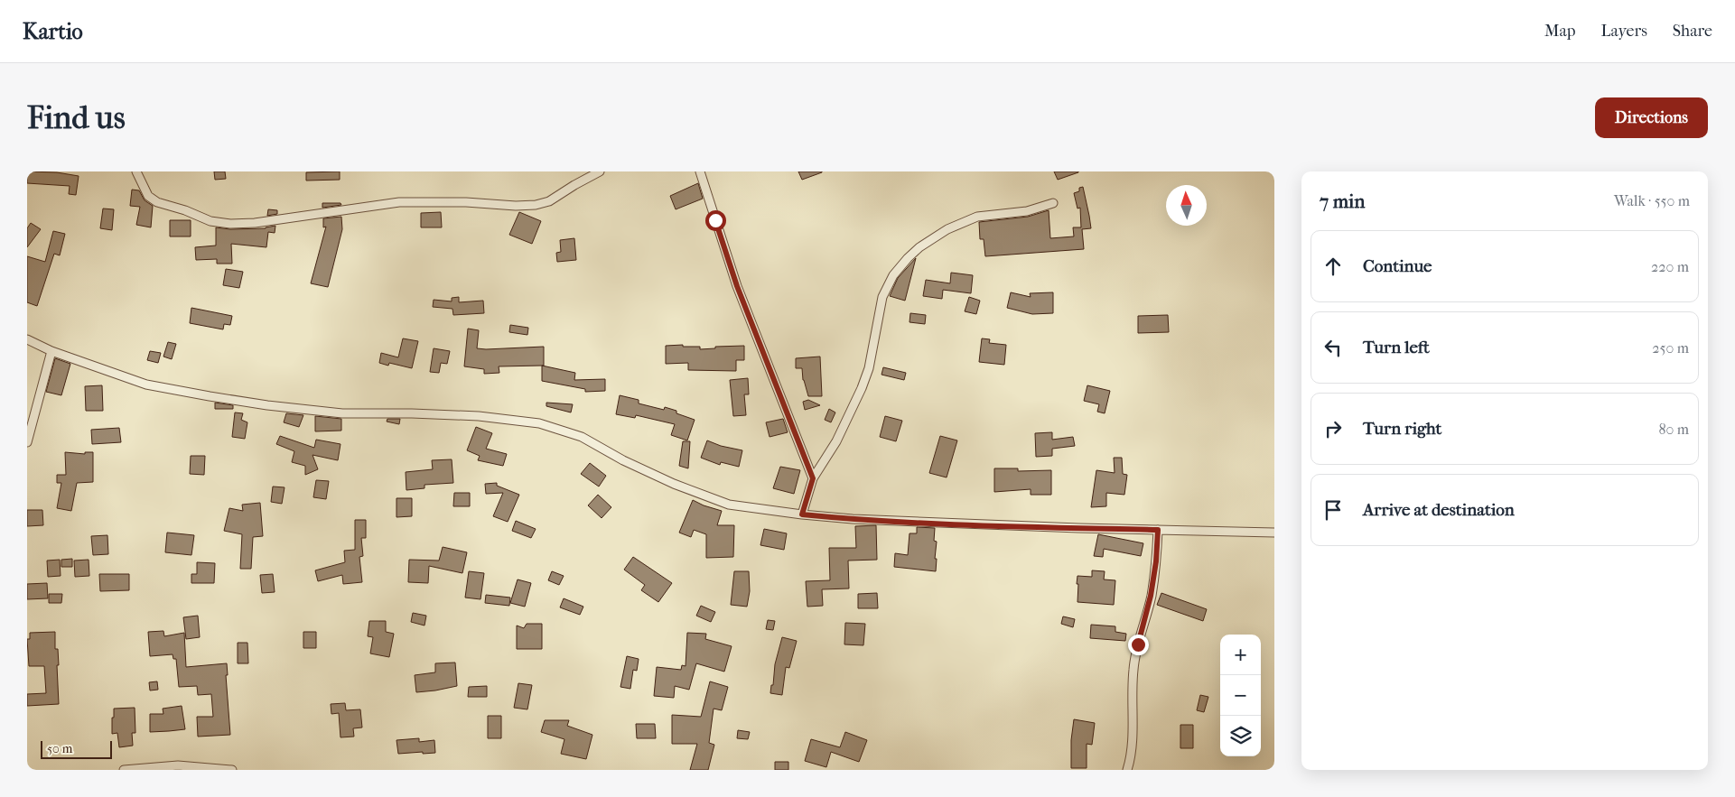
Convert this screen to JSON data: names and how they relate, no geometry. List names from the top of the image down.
{
  "scale_bar": "50 m",
  "north": "top",
  "page": {
    "header": "Kartio",
    "nav": ["Map", "Layers", "Share"],
    "buttons": "Directions",
    "title": "Find us",
    "heading": ["7 min", "Walk · 550 m"],
    "list": [
      ["Continue", "220 m"],
      ["Turn left", "250 m"],
      ["Turn right", "80 m"],
      "Arrive at destination"
    ],
    "map_buttons": ["+", "−"],
    "scale": "50 m"
  }
}
